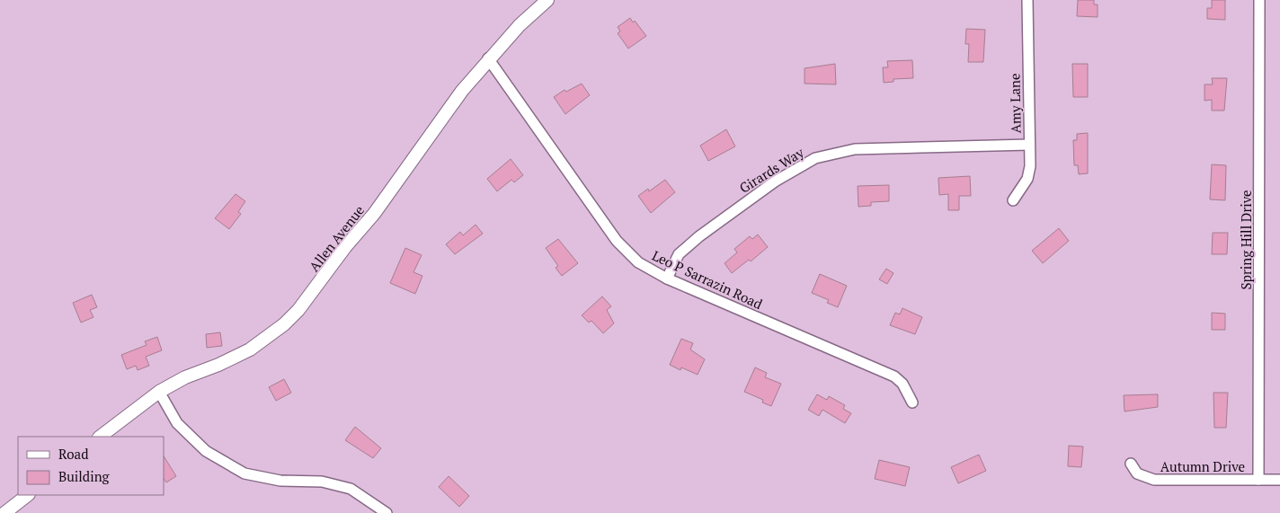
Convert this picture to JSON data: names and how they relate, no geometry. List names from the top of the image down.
{
  "streets": {
    "street": [
      "Amy Lane",
      "Girards Way",
      "Allen Avenue",
      "Spring Hill Drive",
      "Leo P Sarrazin Road",
      "Autumn Drive"
    ]
  },
  "crossings": [
    ["Amy Lane", "Girards Way"],
    ["Girards Way", "Leo P Sarrazin Road"],
    ["Allen Avenue", "Leo P Sarrazin Road"],
    ["Spring Hill Drive", "Autumn Drive"]
  ],
  "legend": ["Road", "Building"]
}
